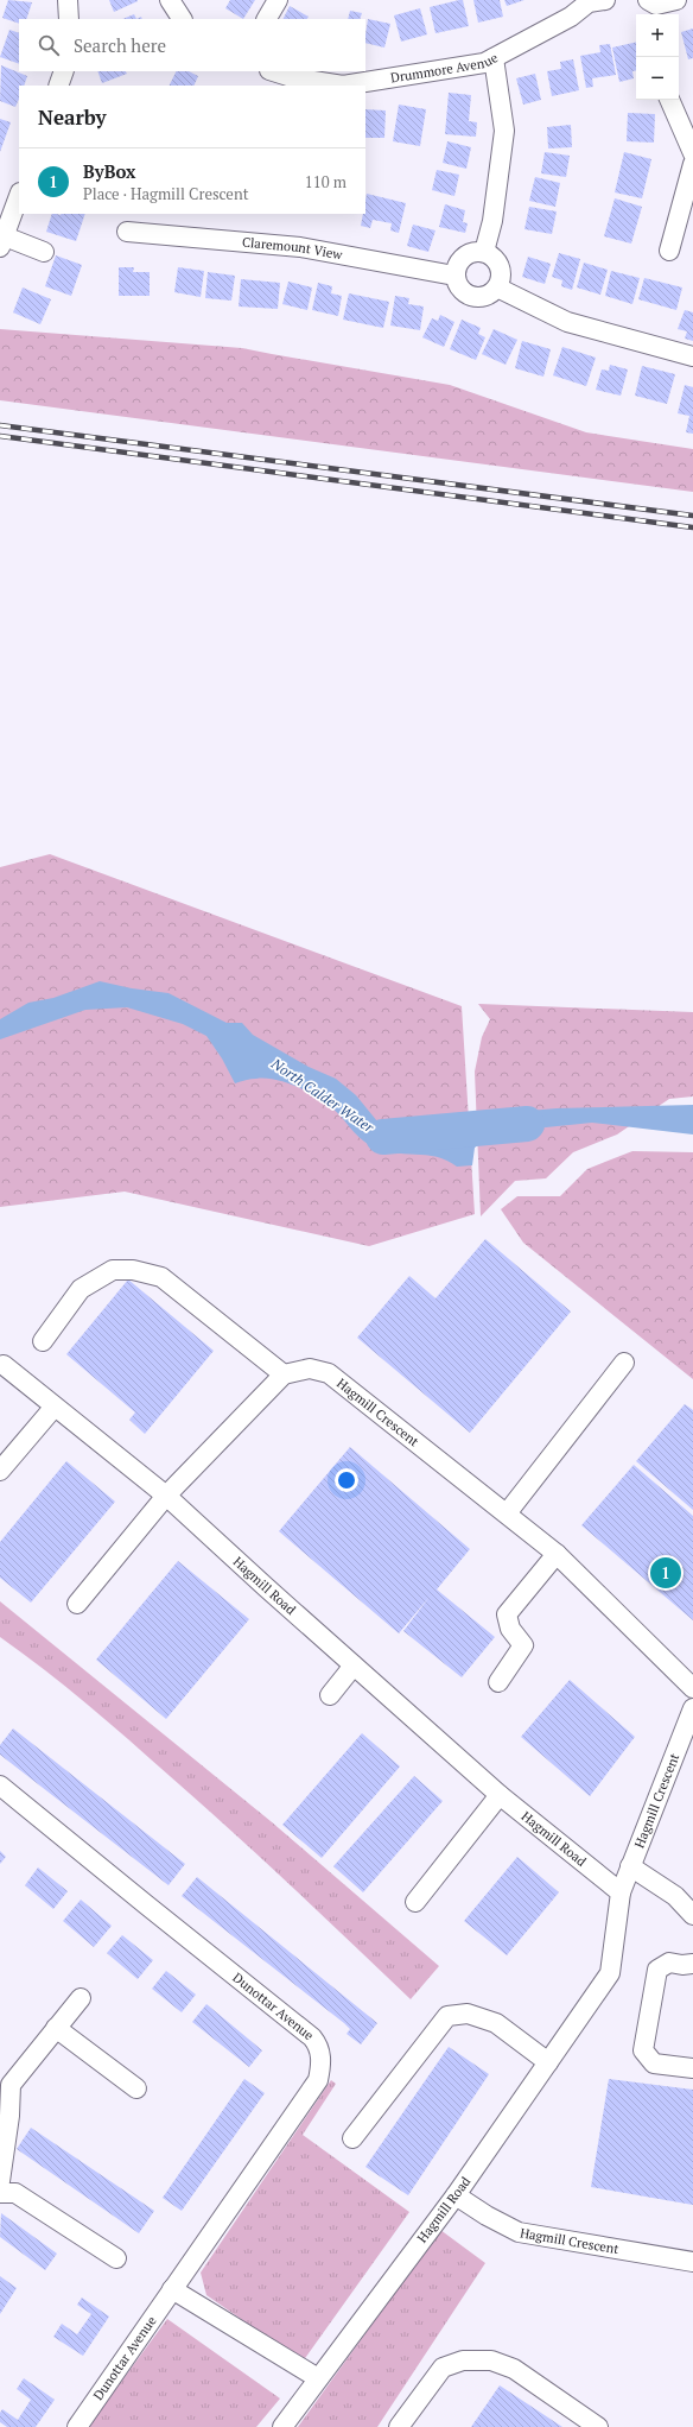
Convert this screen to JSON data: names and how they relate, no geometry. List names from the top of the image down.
{
  "streets": {
    "street": [
      "Drummore Avenue",
      "Claremount View",
      "Hagmill Crescent",
      "Hagmill Road",
      "Dunottar Avenue"
    ]
  },
  "crossings": [
    ["Hagmill Crescent", "Hagmill Road"]
  ],
  "water": ["North Calder Water"],
  "page": {
    "map_buttons": ["+", "−"],
    "search": "Search here",
    "heading": "Nearby",
    "list": [
      {
        "mark": "1",
        "name": "ByBox",
        "note": "Place · Hagmill Crescent",
        "value": "110 m"
      }
    ],
    "pins": "1"
  }
}
